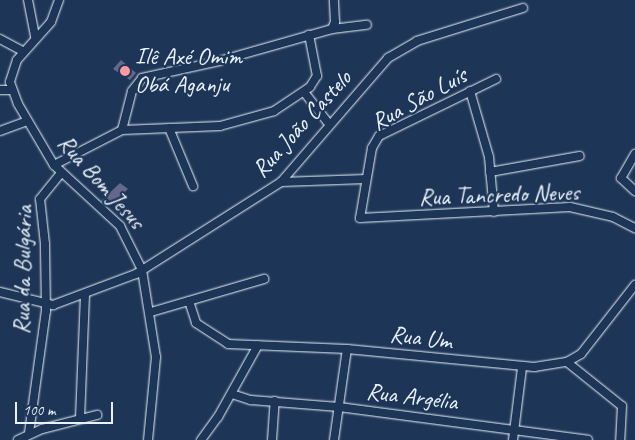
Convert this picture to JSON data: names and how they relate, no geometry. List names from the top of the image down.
{
  "streets": {
    "street": [
      "Rua São Luís",
      "Rua João Castelo",
      "Rua Bom Jesus",
      "Rua Tancredo Neves",
      "Rua da Bulgária",
      "Rua Um",
      "Rua Argélia"
    ]
  },
  "crossings": [
    ["Rua São Luís", "Rua Tancredo Neves"],
    ["Rua João Castelo", "Rua Bom Jesus"],
    ["Rua João Castelo", "Rua da Bulgária"],
    ["Rua Bom Jesus", "Rua da Bulgária"]
  ],
  "places": ["Ilê Axé Omim Obá Aganju"],
  "scale_bar": "100 m"
}
